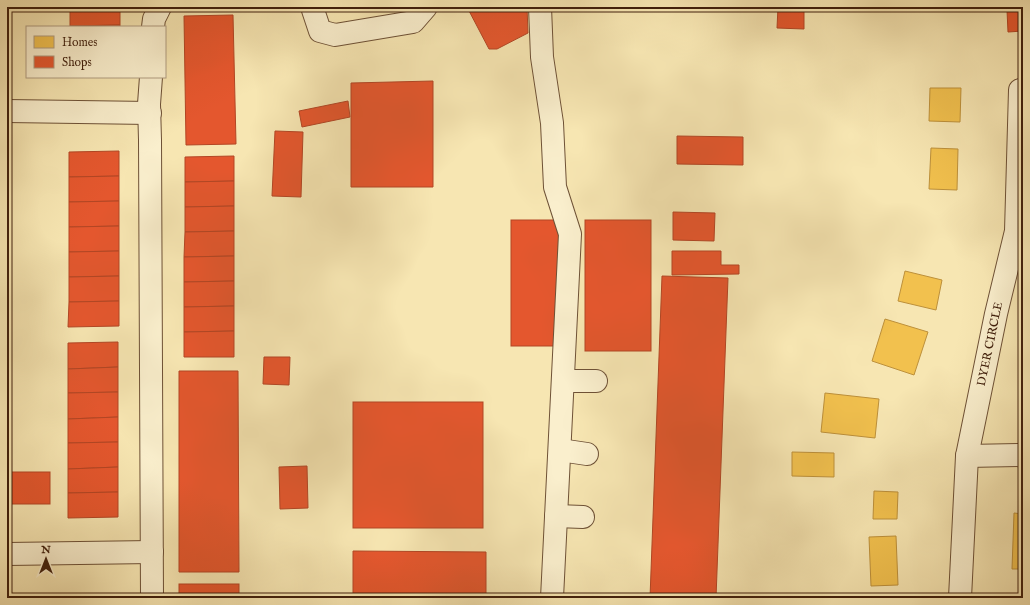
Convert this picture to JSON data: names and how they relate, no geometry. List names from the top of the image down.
{
  "streets": {
    "street": ["DYER CIRCLE"]
  },
  "legend": ["Homes", "Shops"],
  "north": "top"
}
